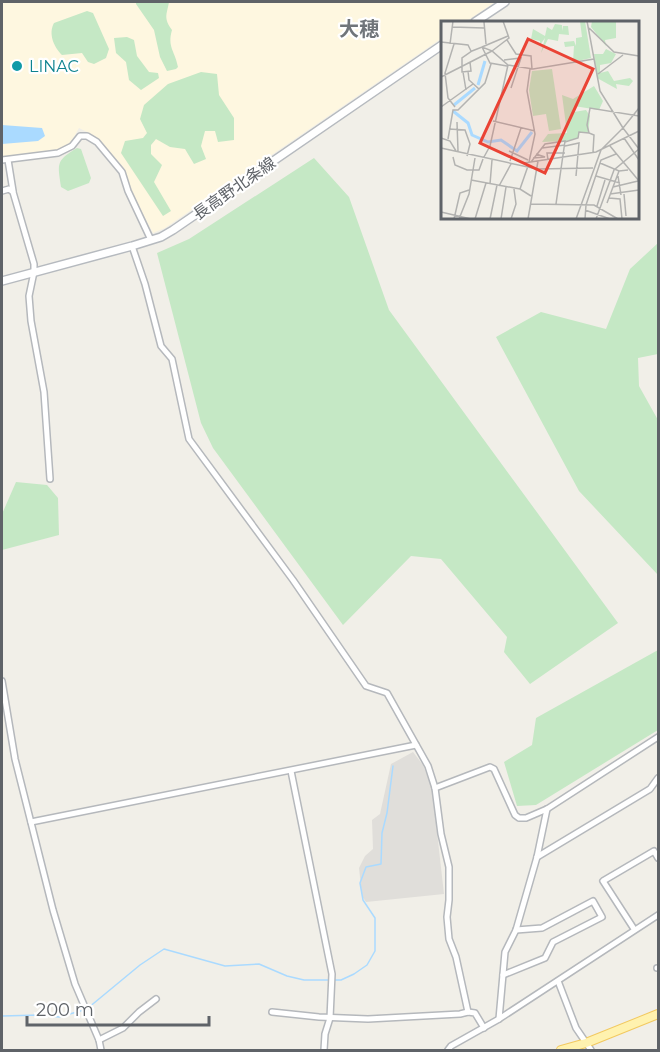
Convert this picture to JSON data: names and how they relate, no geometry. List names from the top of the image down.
{
  "streets": {
    "main road": ["長高野北条線"]
  },
  "districts": ["大穂"],
  "places": ["LINAC"],
  "scale_bar": "200 m"
}
